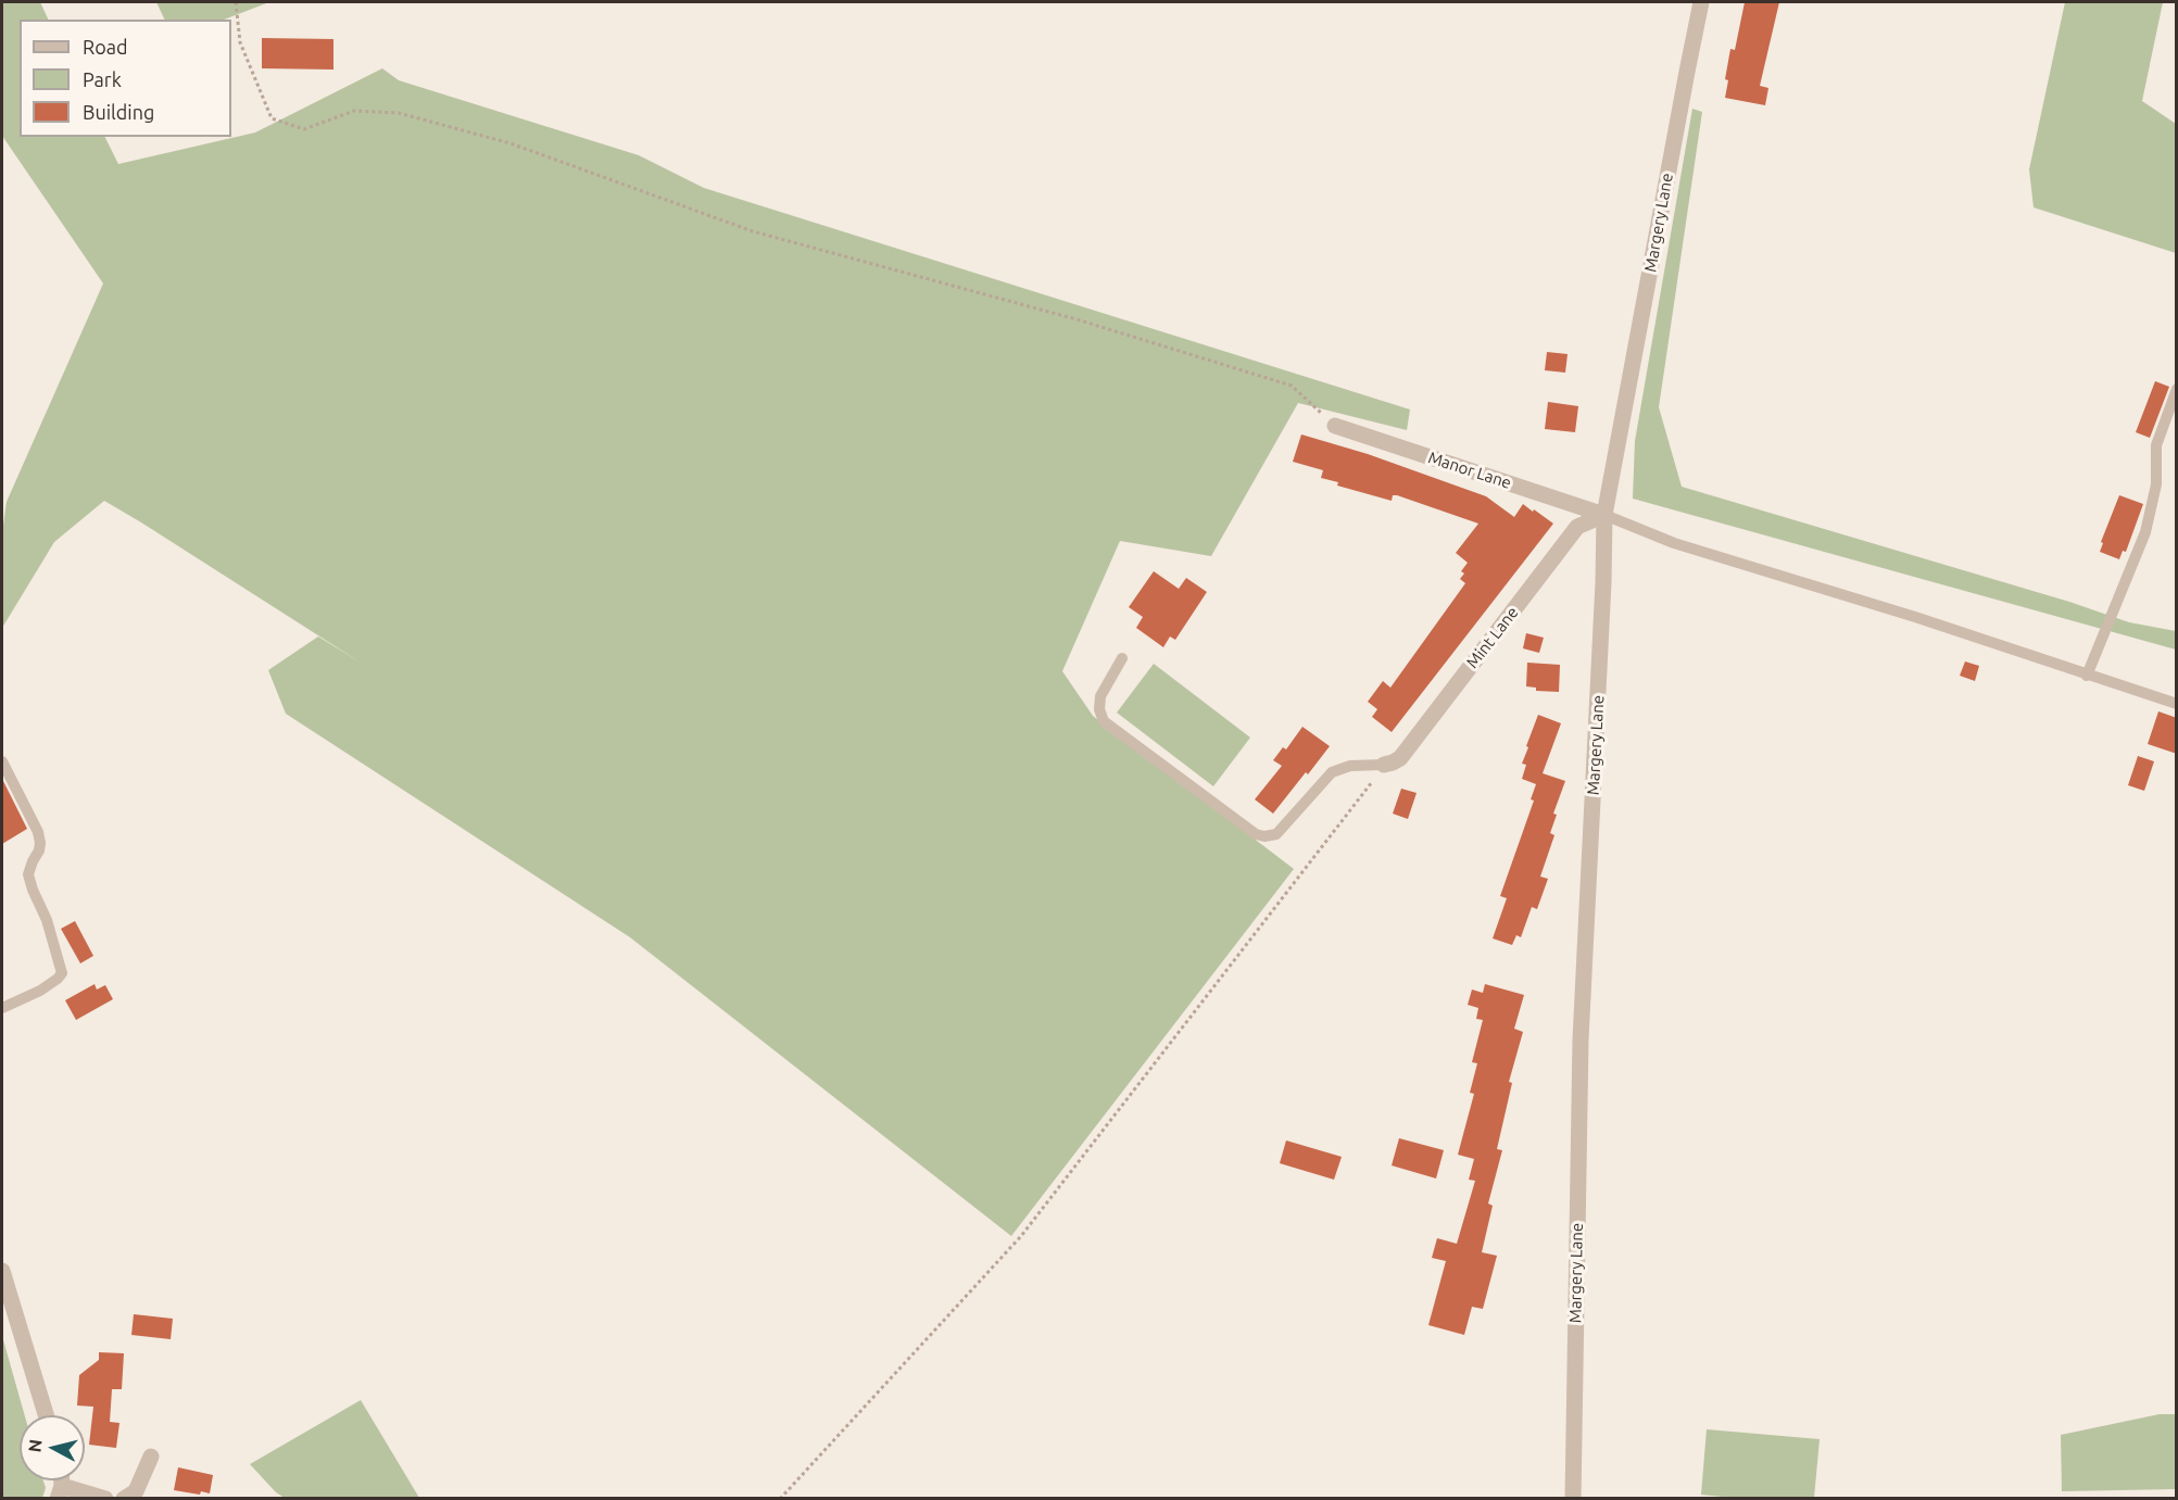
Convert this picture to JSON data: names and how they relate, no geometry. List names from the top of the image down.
{
  "streets": {
    "street": ["Margery Lane", "Manor Lane", "Mint Lane"]
  },
  "crossings": [
    ["Margery Lane", "Manor Lane"],
    ["Margery Lane", "Mint Lane"],
    ["Manor Lane", "Mint Lane"]
  ],
  "legend": ["Road", "Park", "Building"],
  "north": "left"
}
